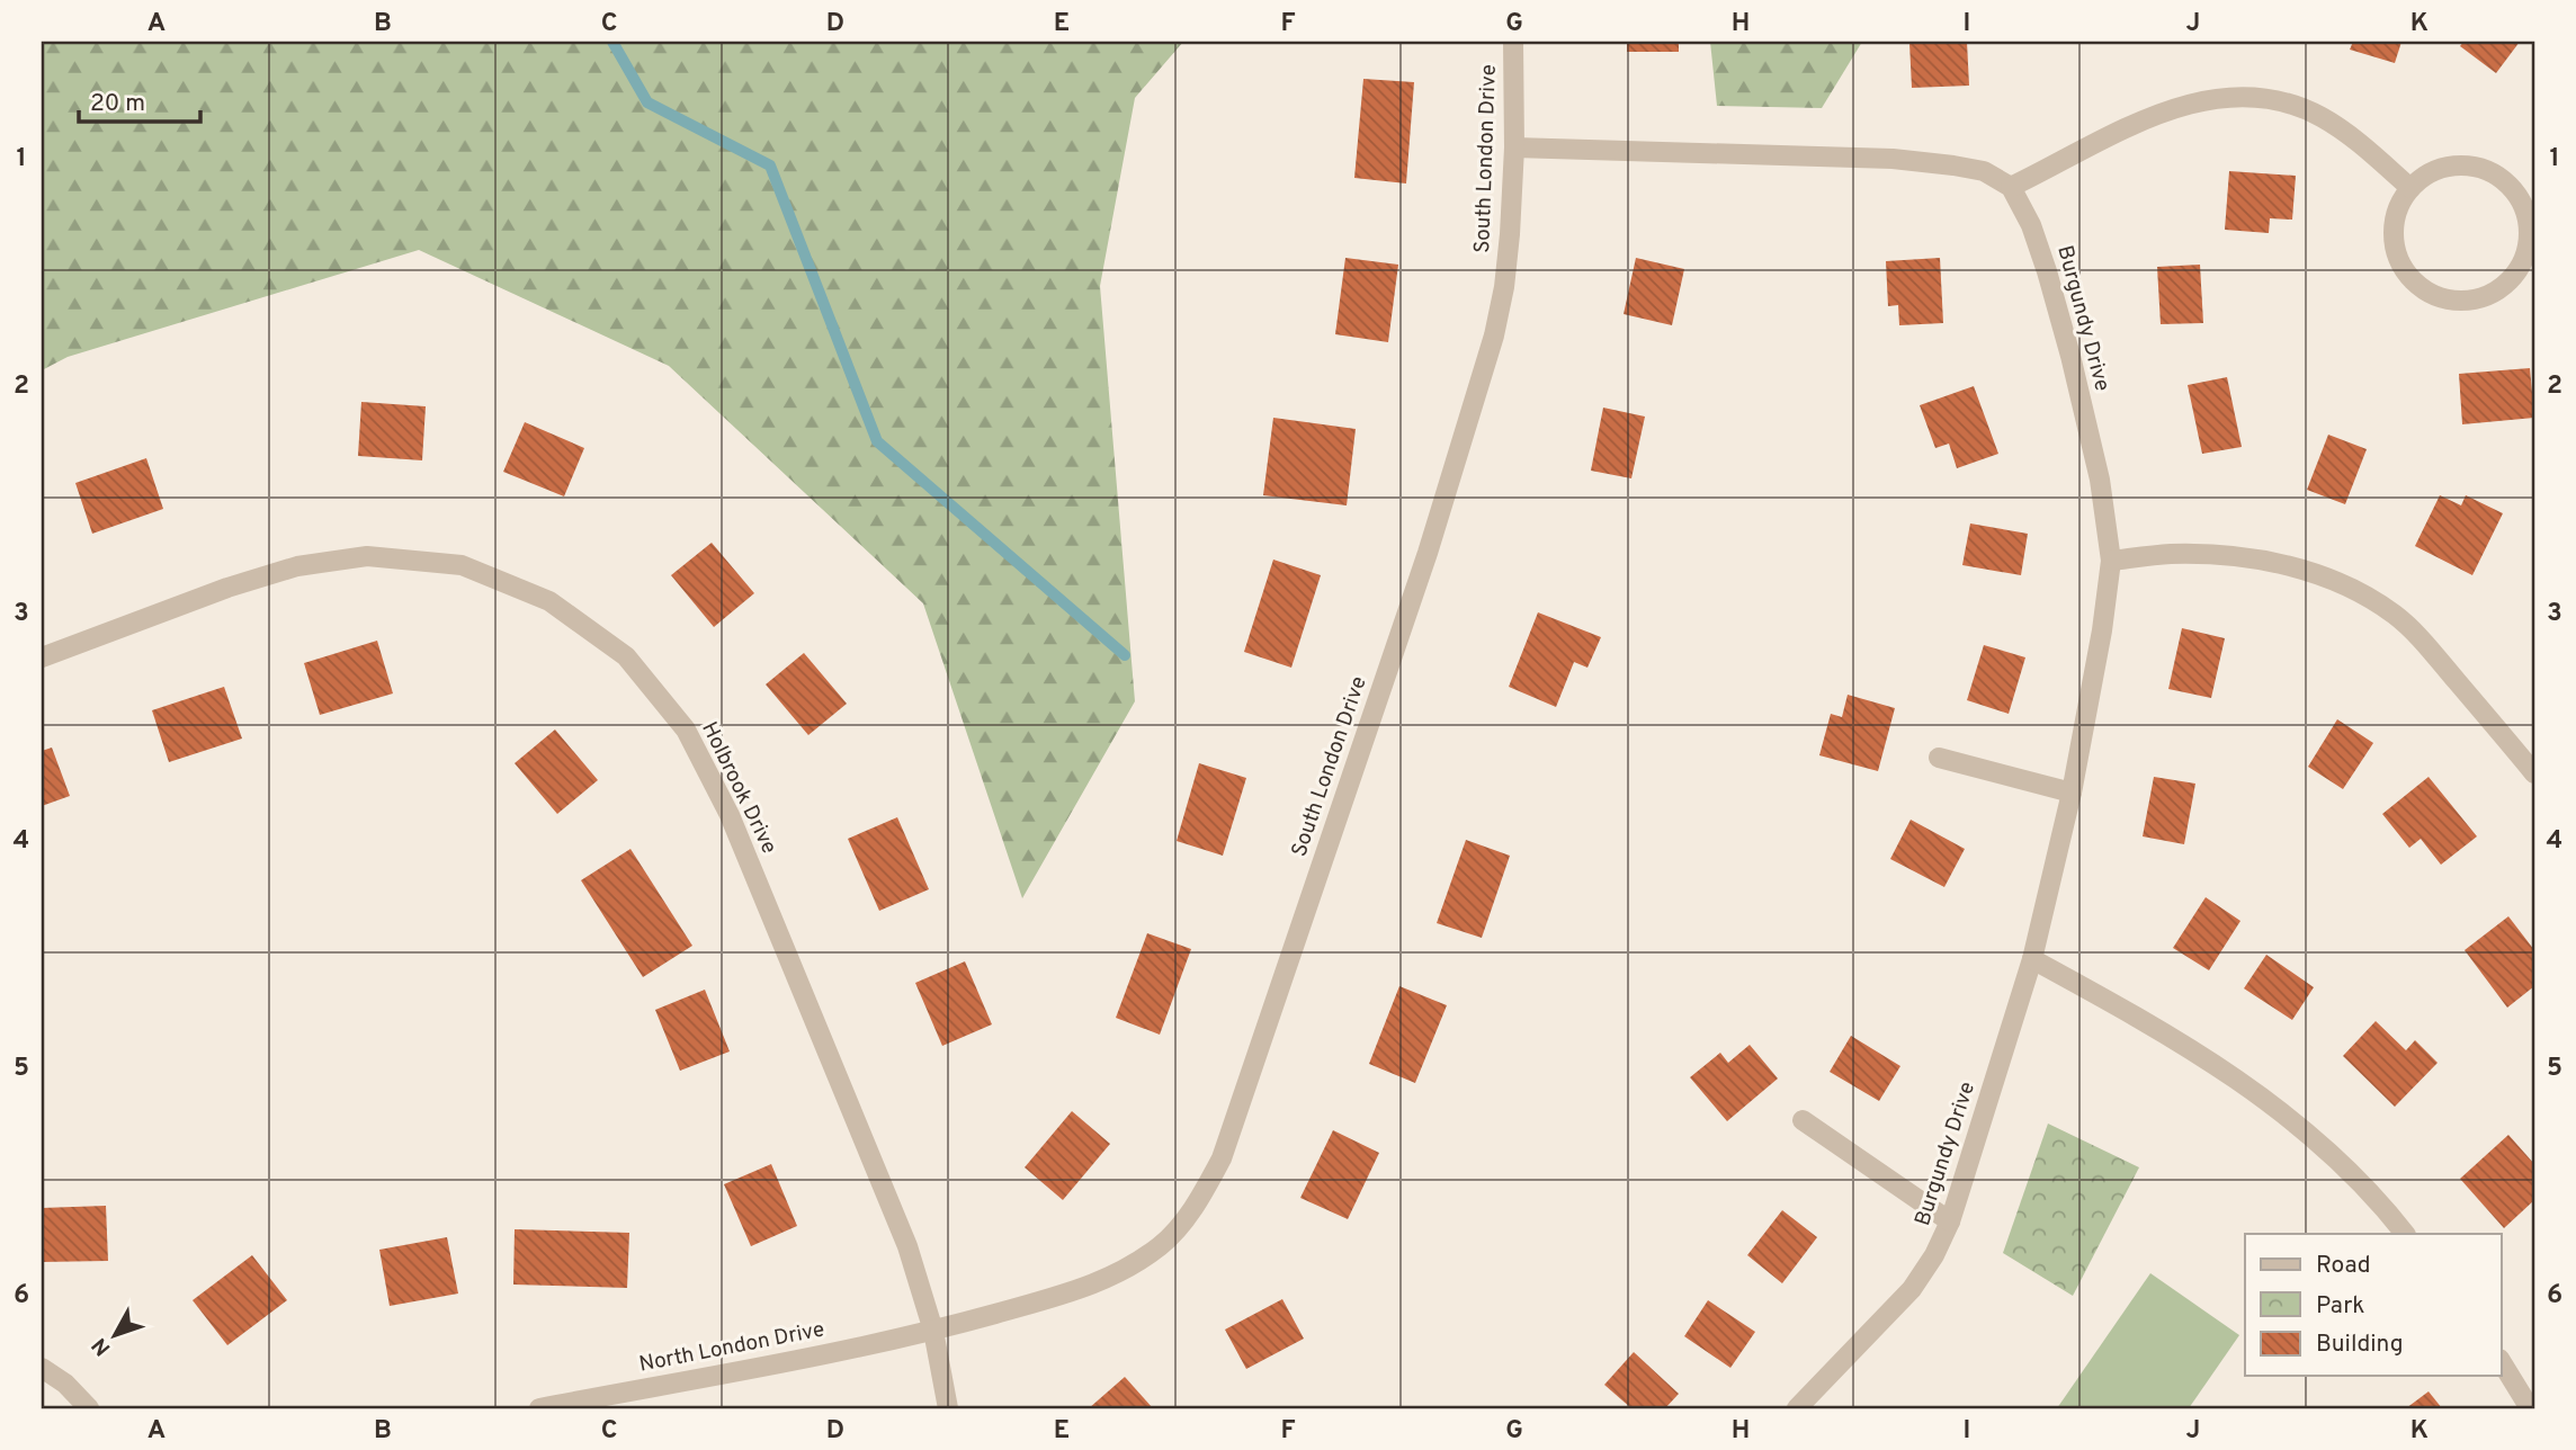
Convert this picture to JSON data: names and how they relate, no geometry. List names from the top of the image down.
{
  "streets": {
    "street": [
      "South London Drive",
      "Burgundy Drive",
      "Holbrook Drive",
      "North London Drive"
    ]
  },
  "crossings": [
    ["South London Drive", "Holbrook Drive"],
    ["South London Drive", "North London Drive"],
    ["Holbrook Drive", "North London Drive"]
  ],
  "legend": ["Road", "Park", "Building"],
  "scale_bar": "20 m",
  "north": "bottom left",
  "grid": {
    "columns": [
      "A",
      "B",
      "C",
      "D",
      "E",
      "F",
      "G",
      "H",
      "I",
      "J",
      "K"
    ],
    "rows": [
      "1",
      "2",
      "3",
      "4",
      "5",
      "6"
    ]
  }
}
